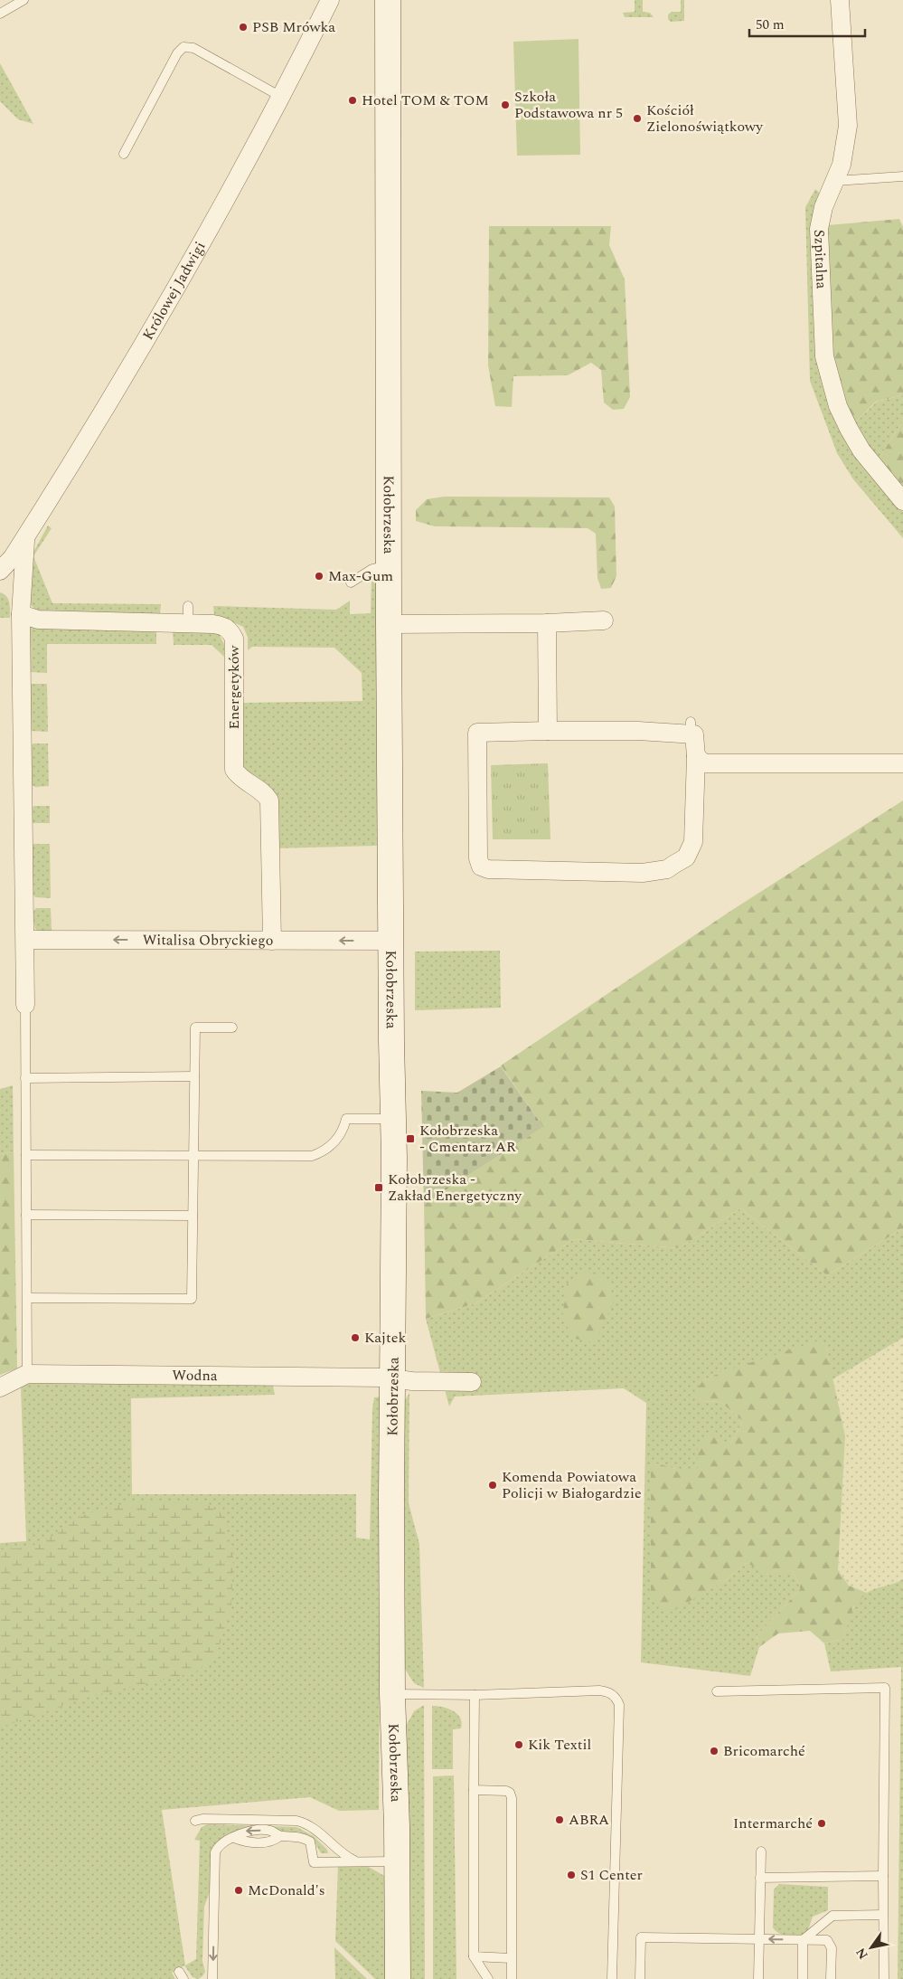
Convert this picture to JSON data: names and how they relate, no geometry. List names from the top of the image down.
{
  "streets": {
    "main road": ["Kołobrzeska"],
    "street": [
      "Szpitalna",
      "Królowej Jadwigi",
      "Energetyków",
      "Witalisa Obryckiego",
      "Wodna"
    ]
  },
  "crossings": [
    ["Kołobrzeska", "Witalisa Obryckiego"],
    ["Kołobrzeska", "Wodna"],
    ["Energetyków", "Witalisa Obryckiego"]
  ],
  "one_way": ["Witalisa Obryckiego"],
  "places": {
    "other": [
      "PSB Mrówka",
      "Hotel TOM & TOM",
      "Szkoła Podstawowa nr 5",
      "Kościół Zielonoświątkowy",
      "Max-Gum",
      "Kajtek",
      "Komenda Powiatowa Policji w Białogardzie",
      "Kik Textil",
      "Bricomarché",
      "ABRA",
      "Intermarché",
      "S1 Center",
      "McDonald's"
    ],
    "transit": ["Kołobrzeska - Cmentarz AR", "Kołobrzeska - Zakład Energetyczny"]
  },
  "scale_bar": "50 m",
  "north": "bottom left"
}
